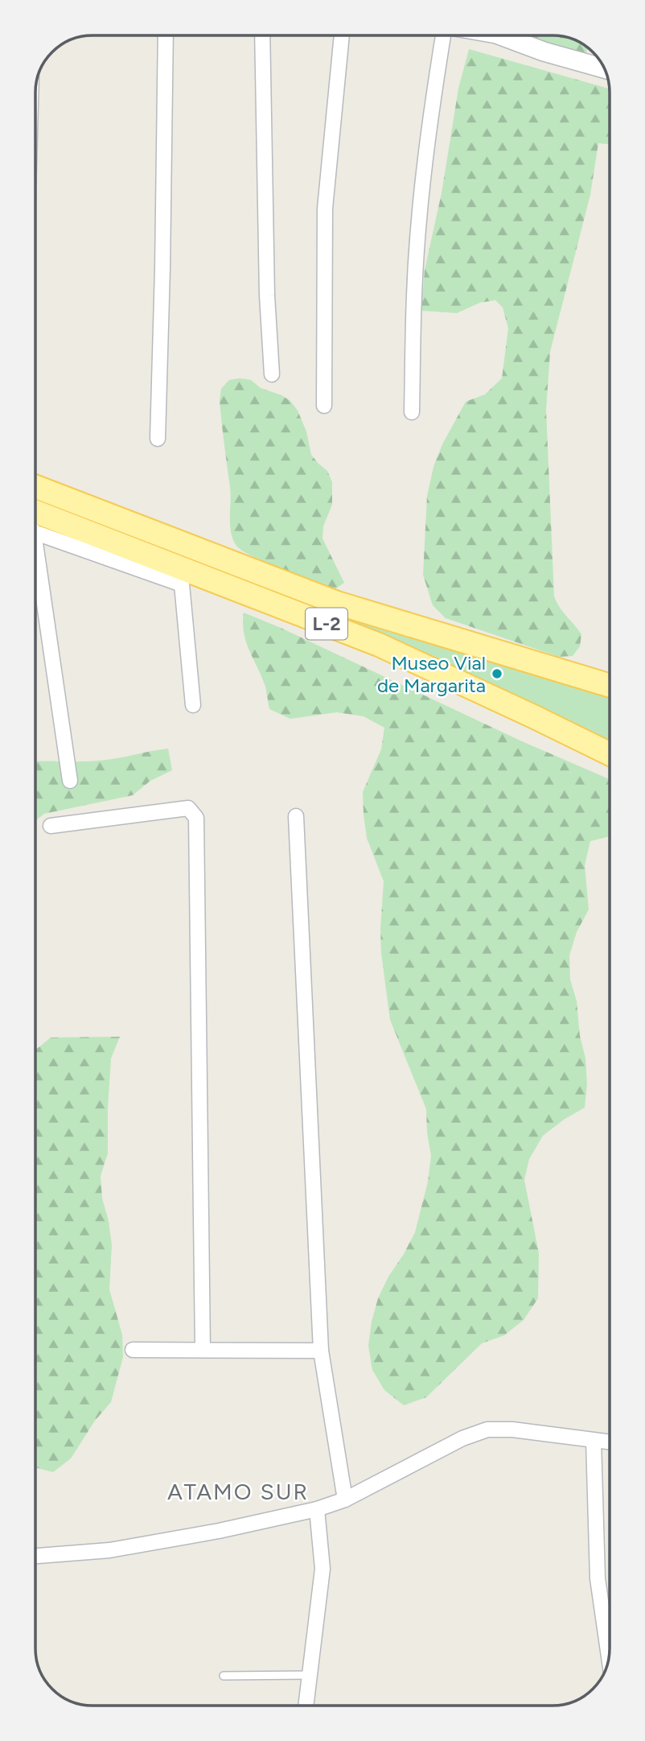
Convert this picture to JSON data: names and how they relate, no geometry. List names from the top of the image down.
{
  "streets": {
    "main road": ["L-2"]
  },
  "districts": ["ATAMO SUR"],
  "places": ["Museo Vial de Margarita"]
}
